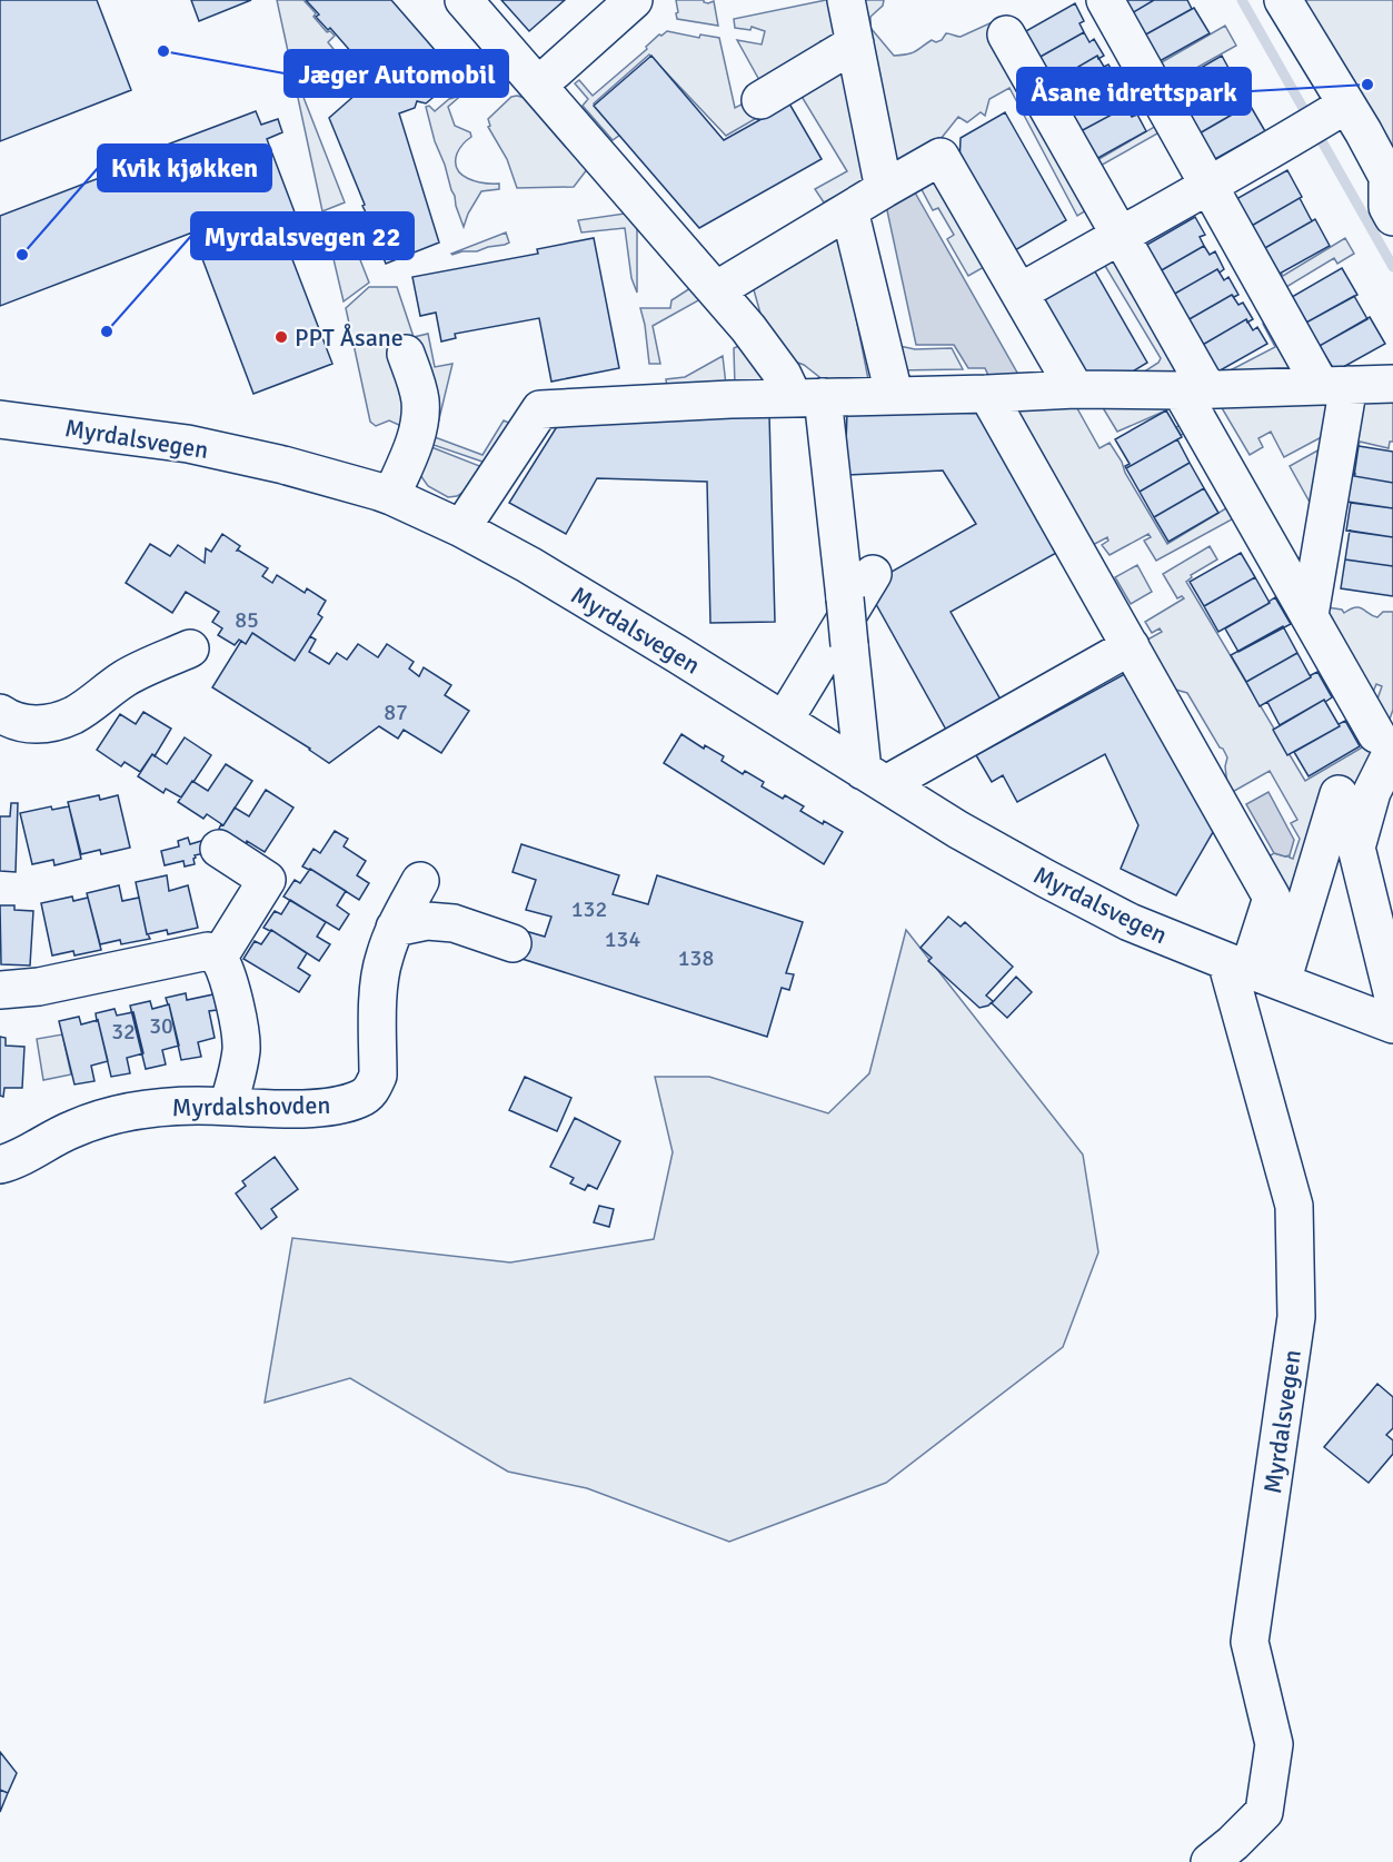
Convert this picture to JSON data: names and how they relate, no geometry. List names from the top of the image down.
{
  "streets": {
    "street": ["Myrdalsvegen", "Myrdalshovden"]
  },
  "places": [
    "Jæger Automobil",
    "Åsane idrettspark",
    "Kvik kjøkken",
    "Myrdalsvegen 22",
    "PPT Åsane"
  ],
  "house_numbers": [
    "85",
    "87",
    "132",
    "134",
    "138",
    "30",
    "32"
  ]
}
